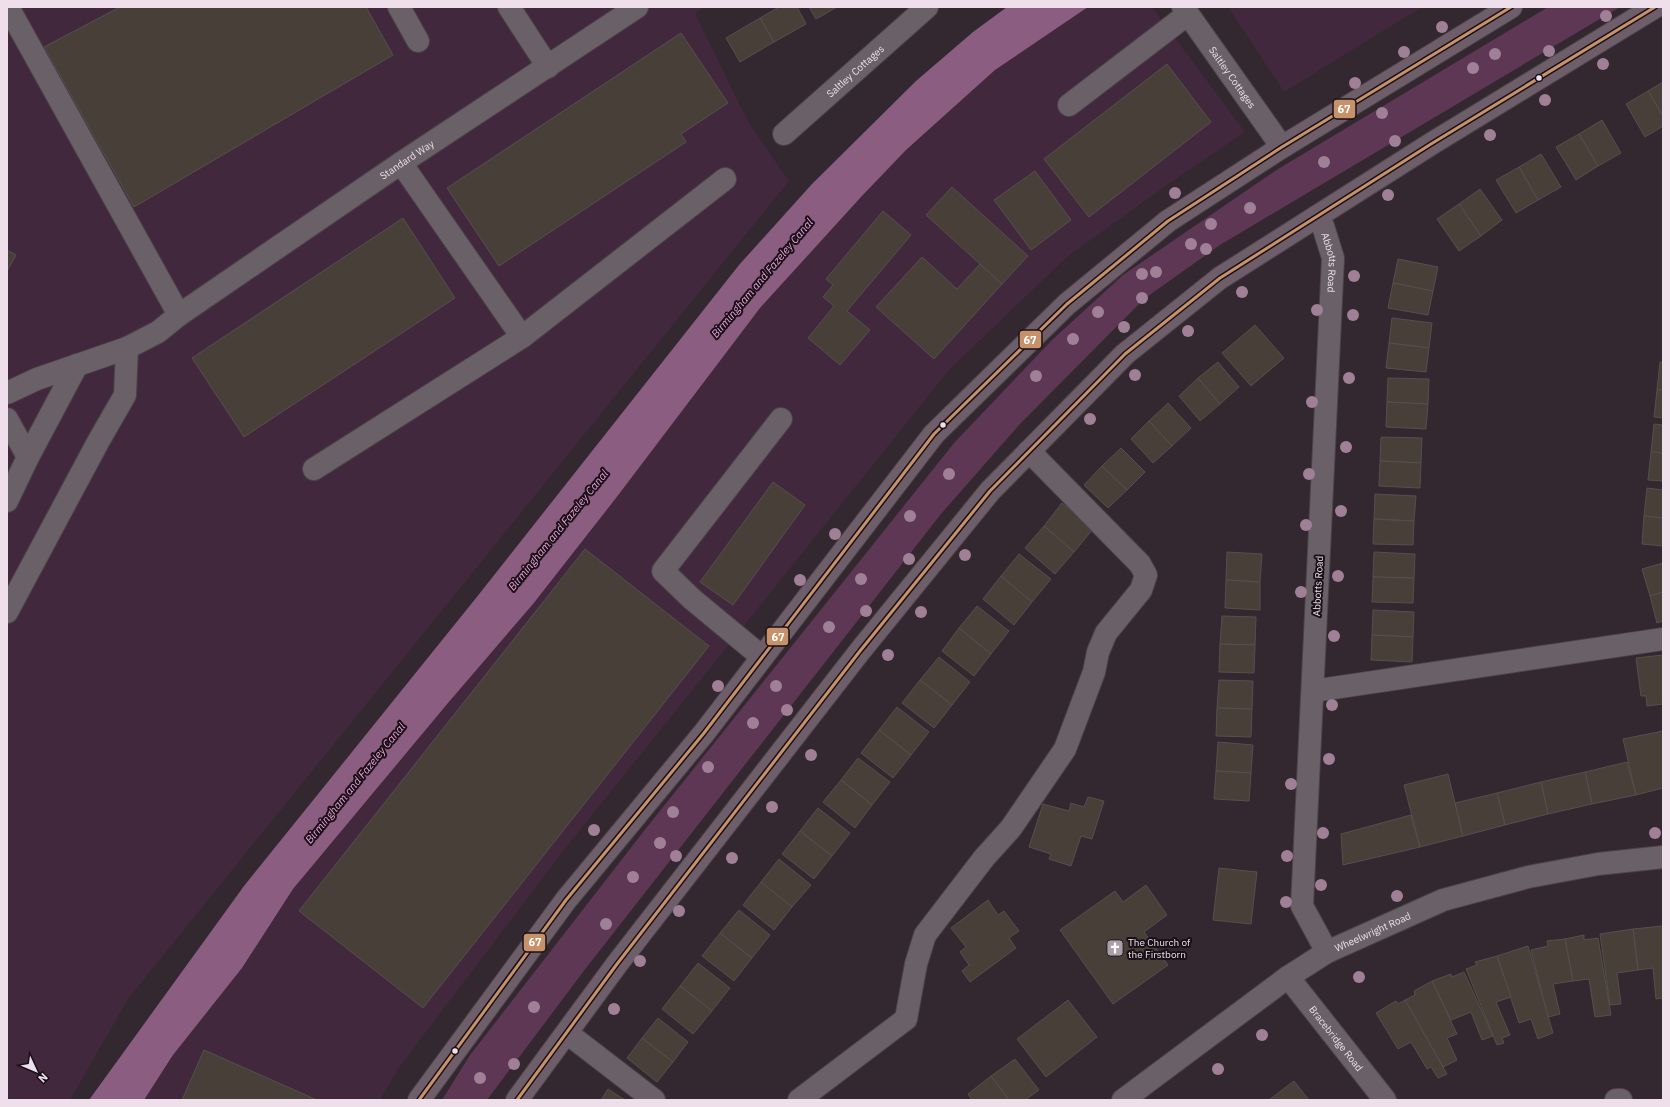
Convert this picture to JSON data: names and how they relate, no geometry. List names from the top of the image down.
{
  "streets": {
    "street": [
      "Saltley Cottages",
      "Standard Way",
      "Abbotts Road",
      "Wheelwright Road",
      "Bracebridge Road"
    ]
  },
  "crossings": [
    ["Abbotts Road", "Wheelwright Road"],
    ["Wheelwright Road", "Bracebridge Road"]
  ],
  "water": ["Birmingham and Fazeley Canal"],
  "places": {
    "church": ["The Church of the Firstborn"]
  },
  "lines": ["transit line 67"],
  "north": "bottom right"
}
